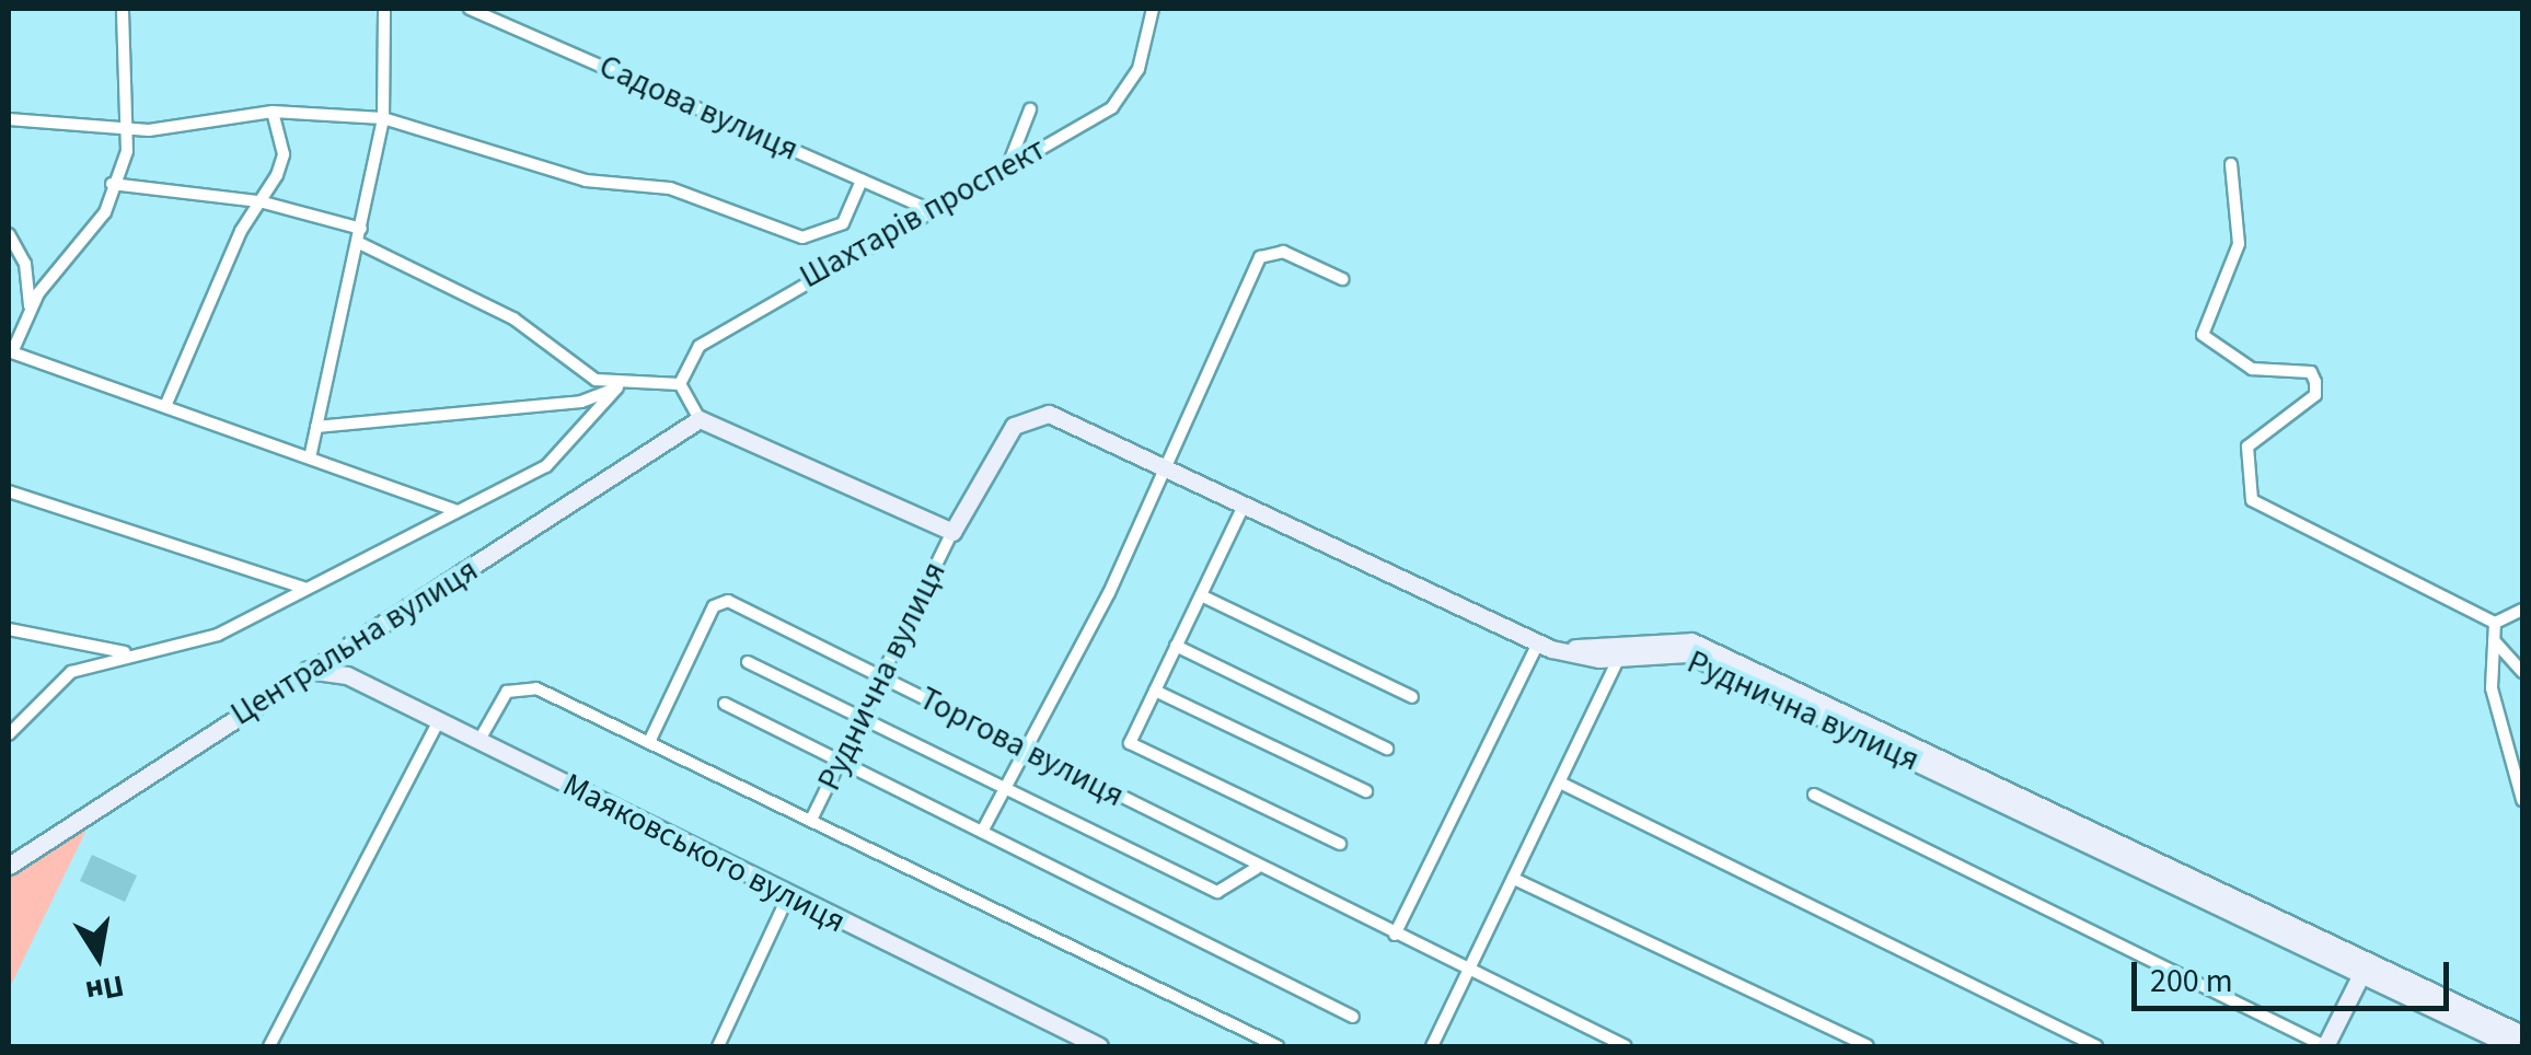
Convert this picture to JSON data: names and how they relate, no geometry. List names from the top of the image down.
{
  "streets": {
    "main road": ["Центральна вулиця", "Руднична вулиця", "Маяковського вулиця"],
    "street": ["Садова вулиця", "Шахтарів проспект", "Торгова вулиця"]
  },
  "crossings": [
    ["Садова вулиця", "Шахтарів проспект"],
    ["Шахтарів проспект", "Руднична вулиця"],
    ["Центральна вулиця", "Руднична вулиця"],
    ["Центральна вулиця", "Маяковського вулиця"],
    ["Руднична вулиця", "Торгова вулиця"]
  ],
  "scale_bar": "200 m",
  "north": "bottom"
}
